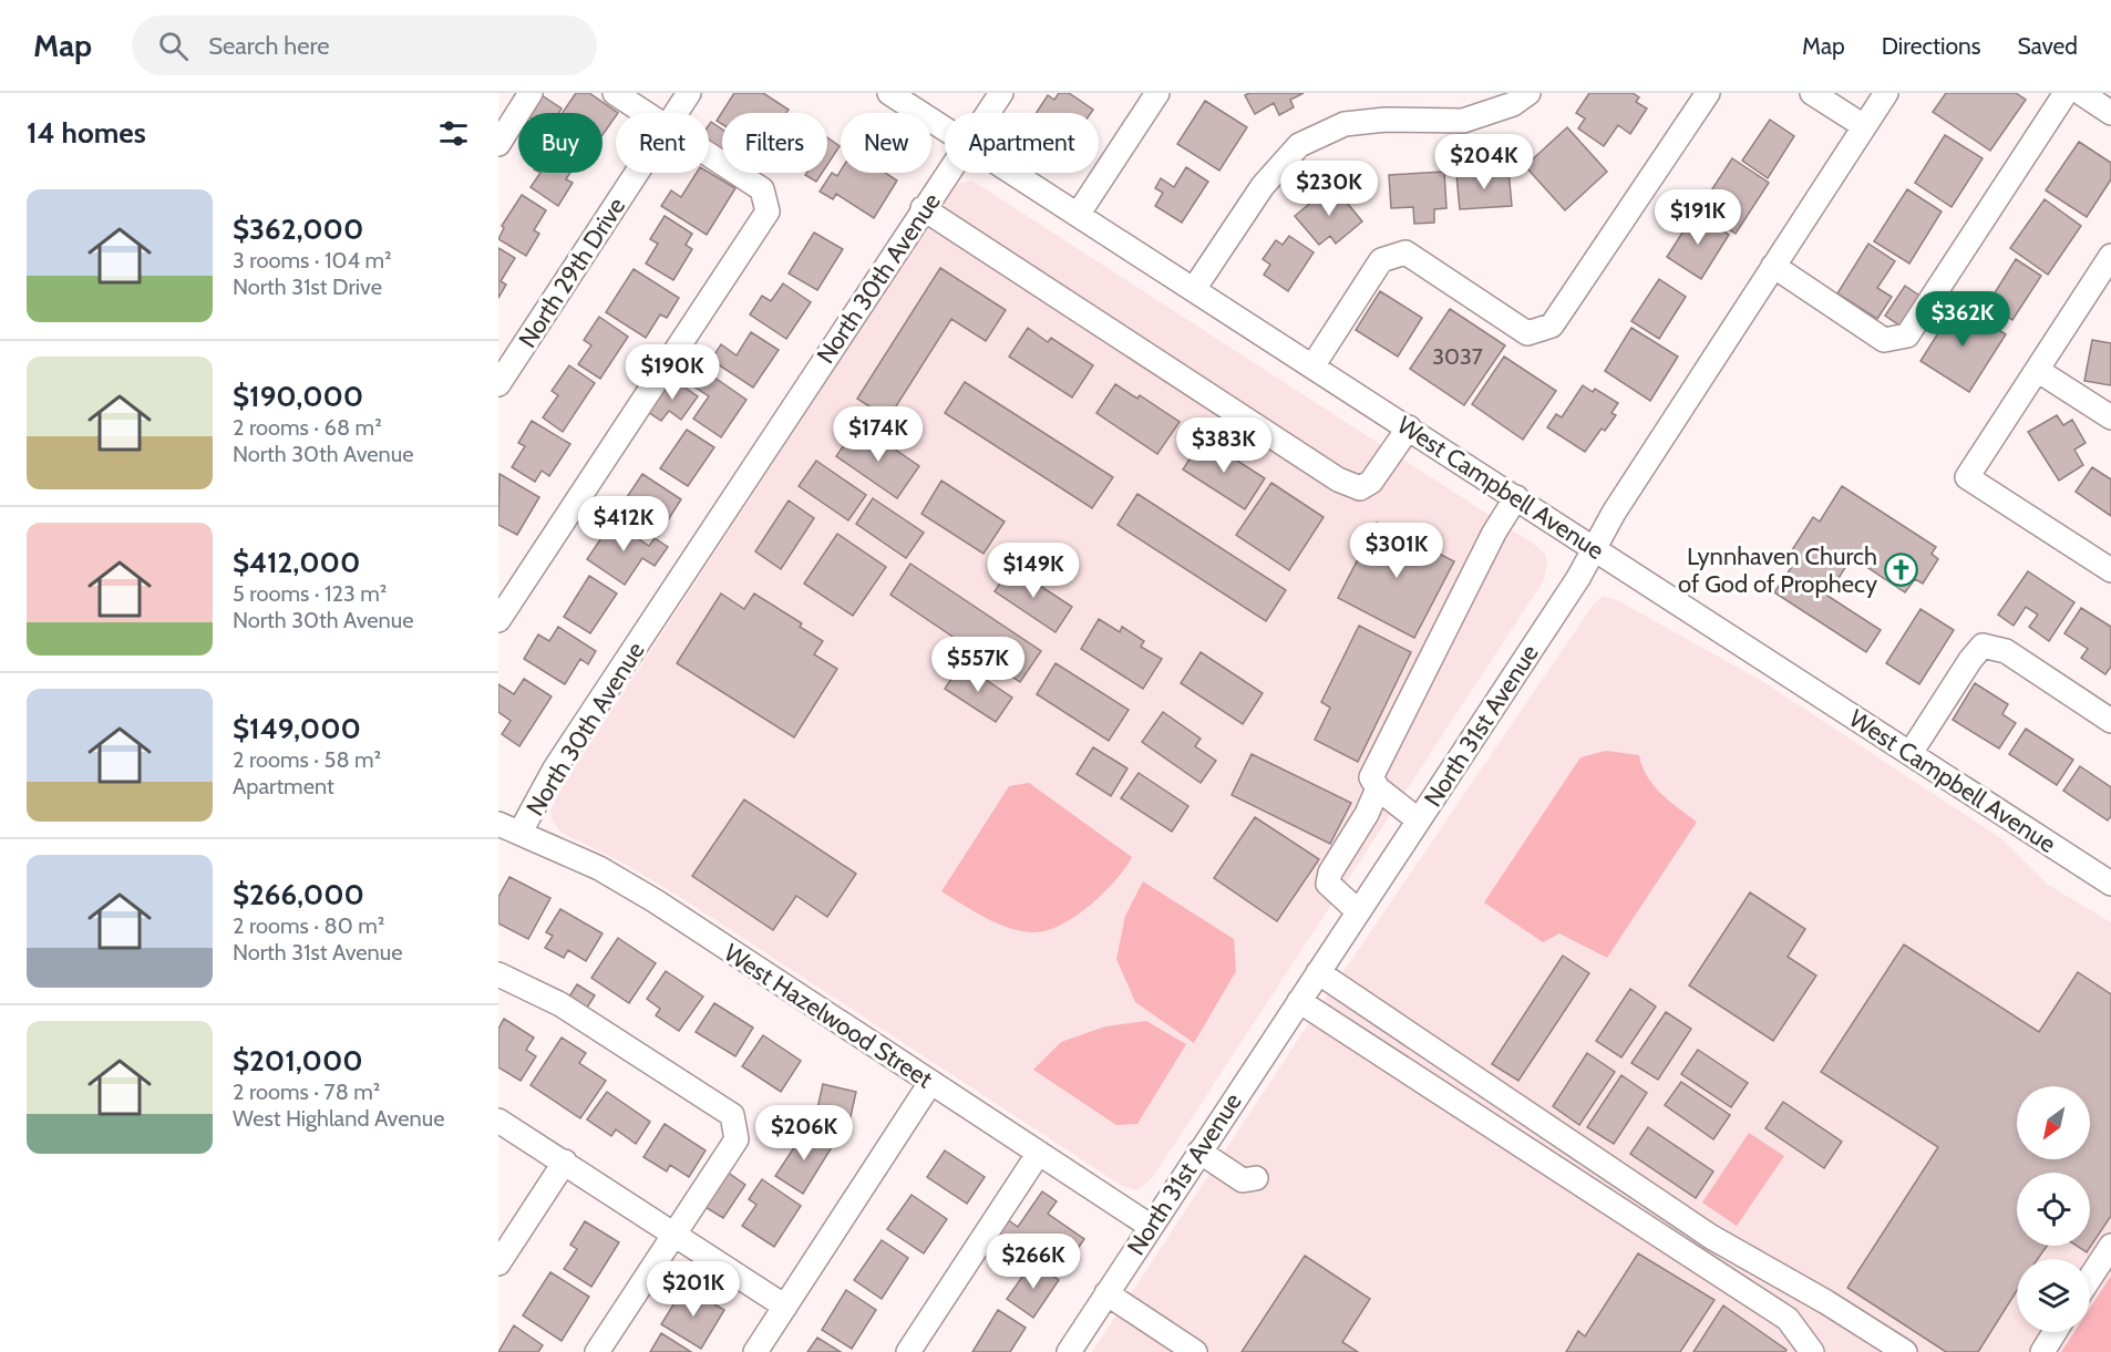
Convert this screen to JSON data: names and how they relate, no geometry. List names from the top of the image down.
{
  "streets": {
    "street": [
      "North 29th Drive",
      "North 30th Avenue",
      "West Campbell Avenue",
      "North 31st Avenue",
      "West Hazelwood Street"
    ]
  },
  "crossings": [
    ["North 30th Avenue", "West Hazelwood Street"],
    ["West Campbell Avenue", "North 31st Avenue"],
    ["North 31st Avenue", "West Hazelwood Street"]
  ],
  "places": {
    "church": ["Lynnhaven Church of God of Prophecy"]
  },
  "house_numbers": ["3037"],
  "north": "bottom left",
  "page": {
    "header": "Map",
    "search": "Search here",
    "nav": ["Map", "Directions", "Saved"],
    "heading": "14 homes",
    "chip": [
      "Buy",
      "Rent",
      "Filters",
      "New",
      "Apartment"
    ],
    "price": [
      "$204K",
      "$230K",
      "$191K",
      "$362K",
      "$190K",
      "$174K",
      "$383K",
      "$412K",
      "$301K",
      "$149K",
      "$557K",
      "$206K",
      "$266K",
      "$201K"
    ],
    "list": [
      {
        "name": "$362,000",
        "note": "3 rooms · 104 m² · North 31st Drive"
      },
      {
        "name": "$190,000",
        "note": "2 rooms · 68 m² · North 30th Avenue"
      },
      {
        "name": "$412,000",
        "note": "5 rooms · 123 m² · North 30th Avenue"
      },
      {
        "name": "$149,000",
        "note": "2 rooms · 58 m² · Apartment"
      },
      {
        "name": "$266,000",
        "note": "2 rooms · 80 m² · North 31st Avenue"
      },
      {
        "name": "$201,000",
        "note": "2 rooms · 78 m² · West Highland Avenue"
      }
    ]
  }
}
